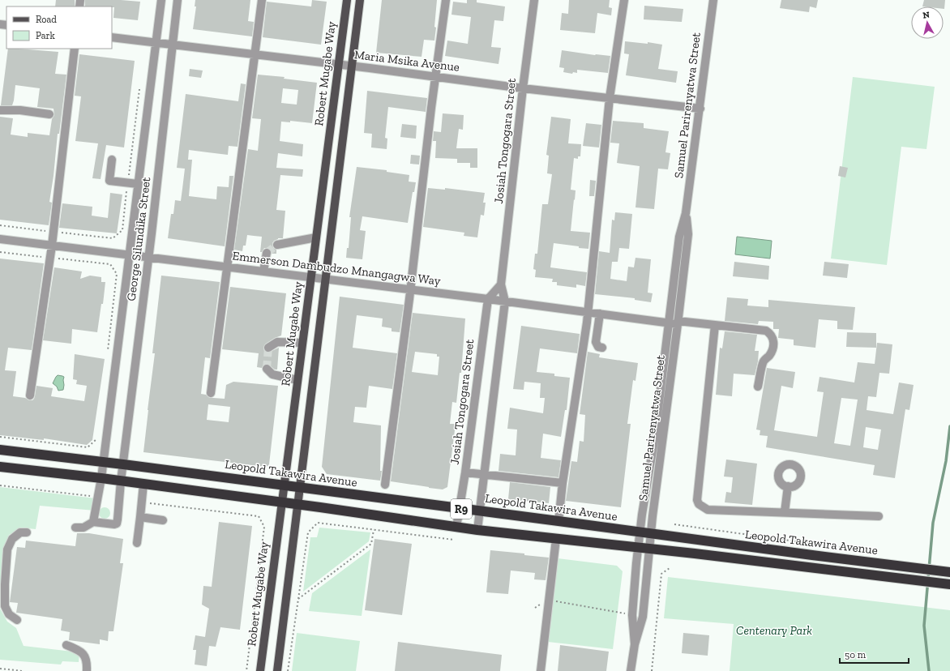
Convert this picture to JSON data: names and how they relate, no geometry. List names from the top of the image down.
{
  "streets": {
    "highway": ["Leopold Takawira Avenue", "R9"],
    "main road": ["Robert Mugabe Way"],
    "street": [
      "Maria Msika Avenue",
      "Samuel Parirenyatwa Street",
      "Josiah Tongogara Street",
      "George Silundika Street",
      "Emmerson Dambudzo Mnangagwa Way"
    ]
  },
  "crossings": [
    ["Maria Msika Avenue", "Robert Mugabe Way"],
    ["Maria Msika Avenue", "Samuel Parirenyatwa Street"],
    ["Maria Msika Avenue", "Josiah Tongogara Street"],
    ["Maria Msika Avenue", "George Silundika Street"],
    ["Robert Mugabe Way", "Emmerson Dambudzo Mnangagwa Way"],
    ["Robert Mugabe Way", "Leopold Takawira Avenue"],
    ["Samuel Parirenyatwa Street", "Emmerson Dambudzo Mnangagwa Way"],
    ["Samuel Parirenyatwa Street", "Leopold Takawira Avenue"],
    ["Josiah Tongogara Street", "Emmerson Dambudzo Mnangagwa Way"],
    ["Josiah Tongogara Street", "Leopold Takawira Avenue"],
    ["George Silundika Street", "Emmerson Dambudzo Mnangagwa Way"],
    ["George Silundika Street", "Leopold Takawira Avenue"]
  ],
  "parks": ["Centenary Park"],
  "legend": ["Road", "Park"],
  "scale_bar": "50 m",
  "north": "top"
}
